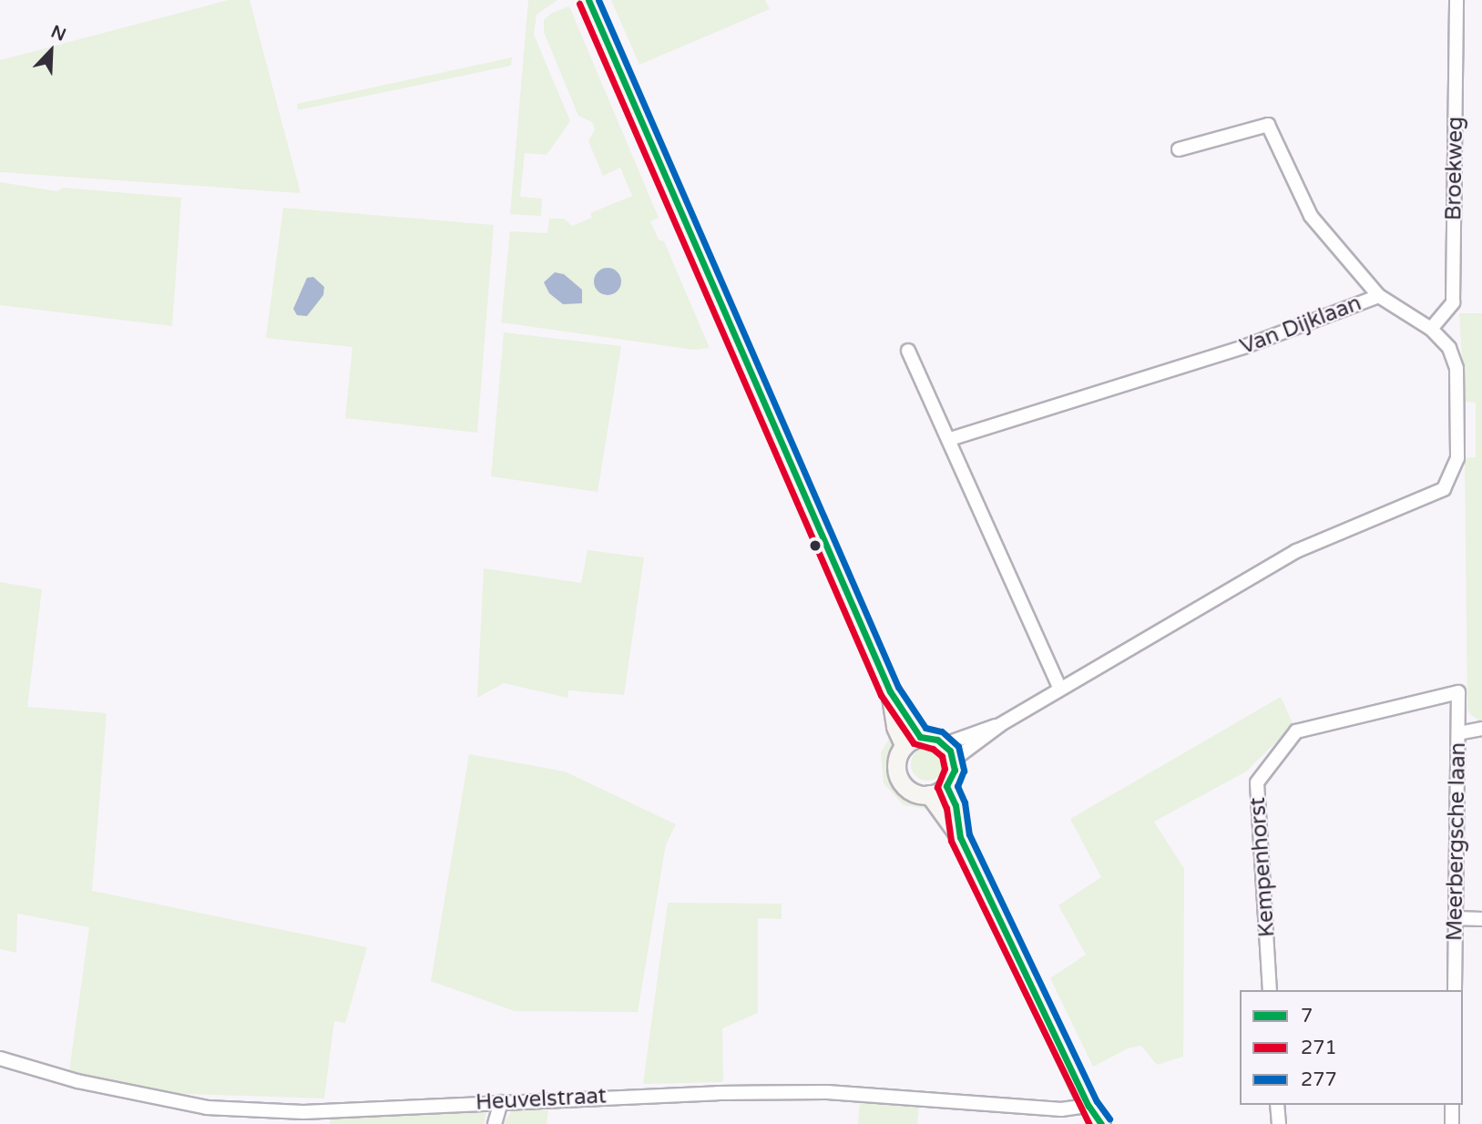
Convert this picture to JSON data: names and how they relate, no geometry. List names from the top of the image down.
{
  "streets": {
    "street": [
      "Broekweg",
      "Van Dijklaan",
      "Meerbergsche laan",
      "Kempenhorst",
      "Heuvelstraat"
    ]
  },
  "crossings": [
    ["Broekweg", "Van Dijklaan"],
    ["Meerbergsche laan", "Kempenhorst"]
  ],
  "lines": ["transit line 7", "transit line 277", "transit line 271"],
  "legend": ["7", "271", "277"],
  "north": "top right"
}
